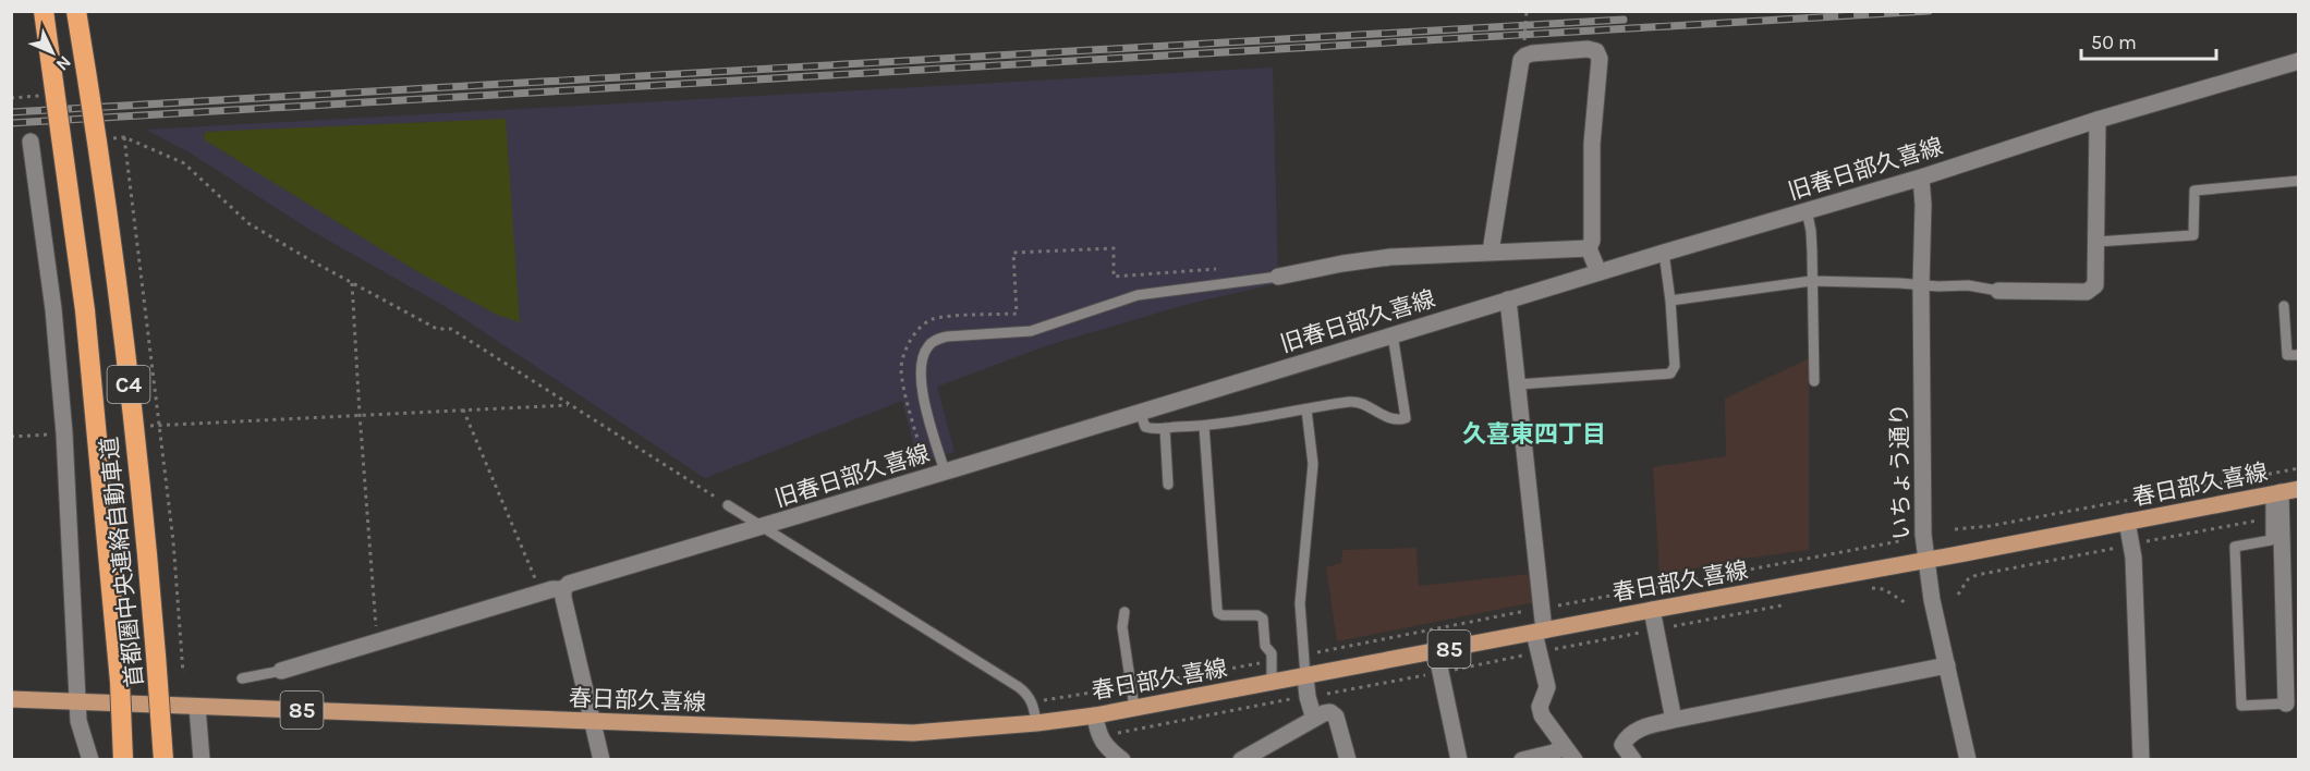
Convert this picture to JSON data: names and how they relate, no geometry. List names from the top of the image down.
{
  "streets": {
    "highway": ["C4", "首都圏中央連絡自動車道"],
    "main road": ["春日部久喜線", "85"],
    "street": ["旧春日部久喜線", "いちょう通り"]
  },
  "crossings": [
    ["旧春日部久喜線", "いちょう通り"],
    ["いちょう通り", "春日部久喜線"]
  ],
  "districts": ["久喜東四丁目"],
  "scale_bar": "50 m",
  "north": "bottom right"
}
